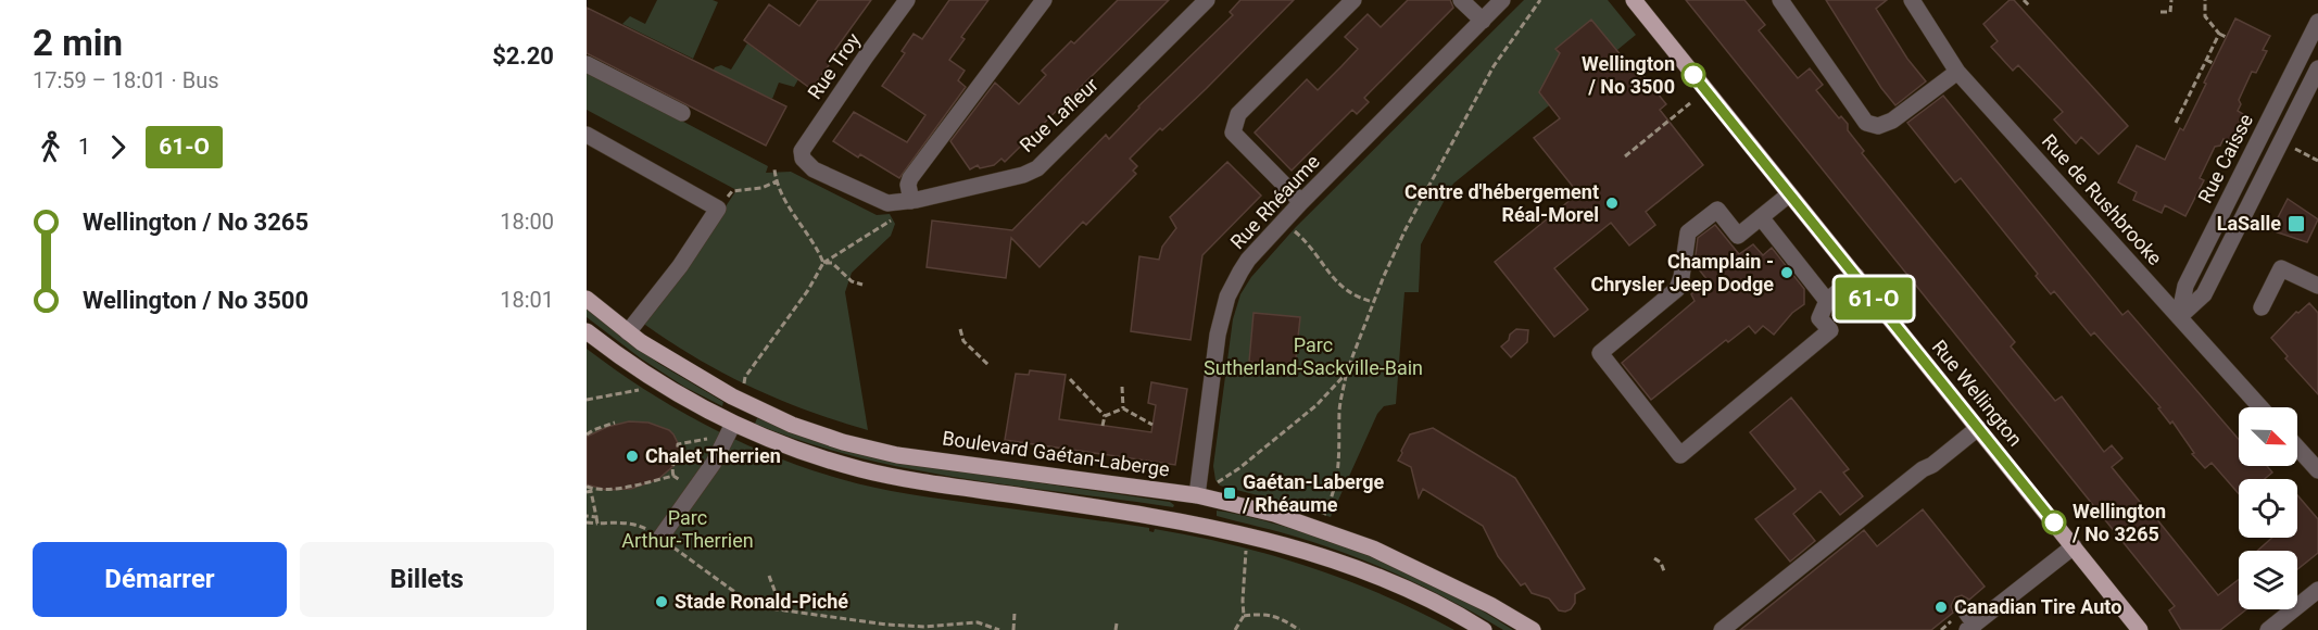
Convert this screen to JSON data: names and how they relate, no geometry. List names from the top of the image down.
{
  "streets": {
    "main road": ["Rue Wellington", "Boulevard Gaétan-Laberge"],
    "street": [
      "Rue Troy",
      "Rue Lafleur",
      "Rue Caisse",
      "Rue de Rushbrooke",
      "Rue Rhéaume"
    ]
  },
  "crossings": [
    ["Rue Troy", "Rue Lafleur"],
    ["Rue Caisse", "Rue de Rushbrooke"],
    ["Rue Rhéaume", "Boulevard Gaétan-Laberge"]
  ],
  "parks": ["Parc Sutherland-Sackville-Bain", "Parc Arthur-Therrien"],
  "places": {
    "other": [
      "Wellington / No 3500",
      "Centre d'hébergement Réal-Morel",
      "Champlain - Chrysler Jeep Dodge",
      "Chalet Therrien",
      "Wellington / No 3265",
      "Stade Ronald-Piché",
      "Canadian Tire Auto"
    ],
    "transit": ["LaSalle", "Gaétan-Laberge / Rhéaume"]
  },
  "lines": ["bus line 61-O"],
  "north": "bottom right",
  "page": {
    "heading": ["2 min", "17:59 – 18:01 · Bus", "$2.20"],
    "on_map": "61-O",
    "legs": ["1", "61-O"],
    "list": [
      {
        "name": "Wellington / No 3265",
        "value": "18:00"
      },
      {
        "name": "Wellington / No 3500",
        "value": "18:01"
      }
    ],
    "buttons": ["Démarrer", "Billets"]
  }
}
